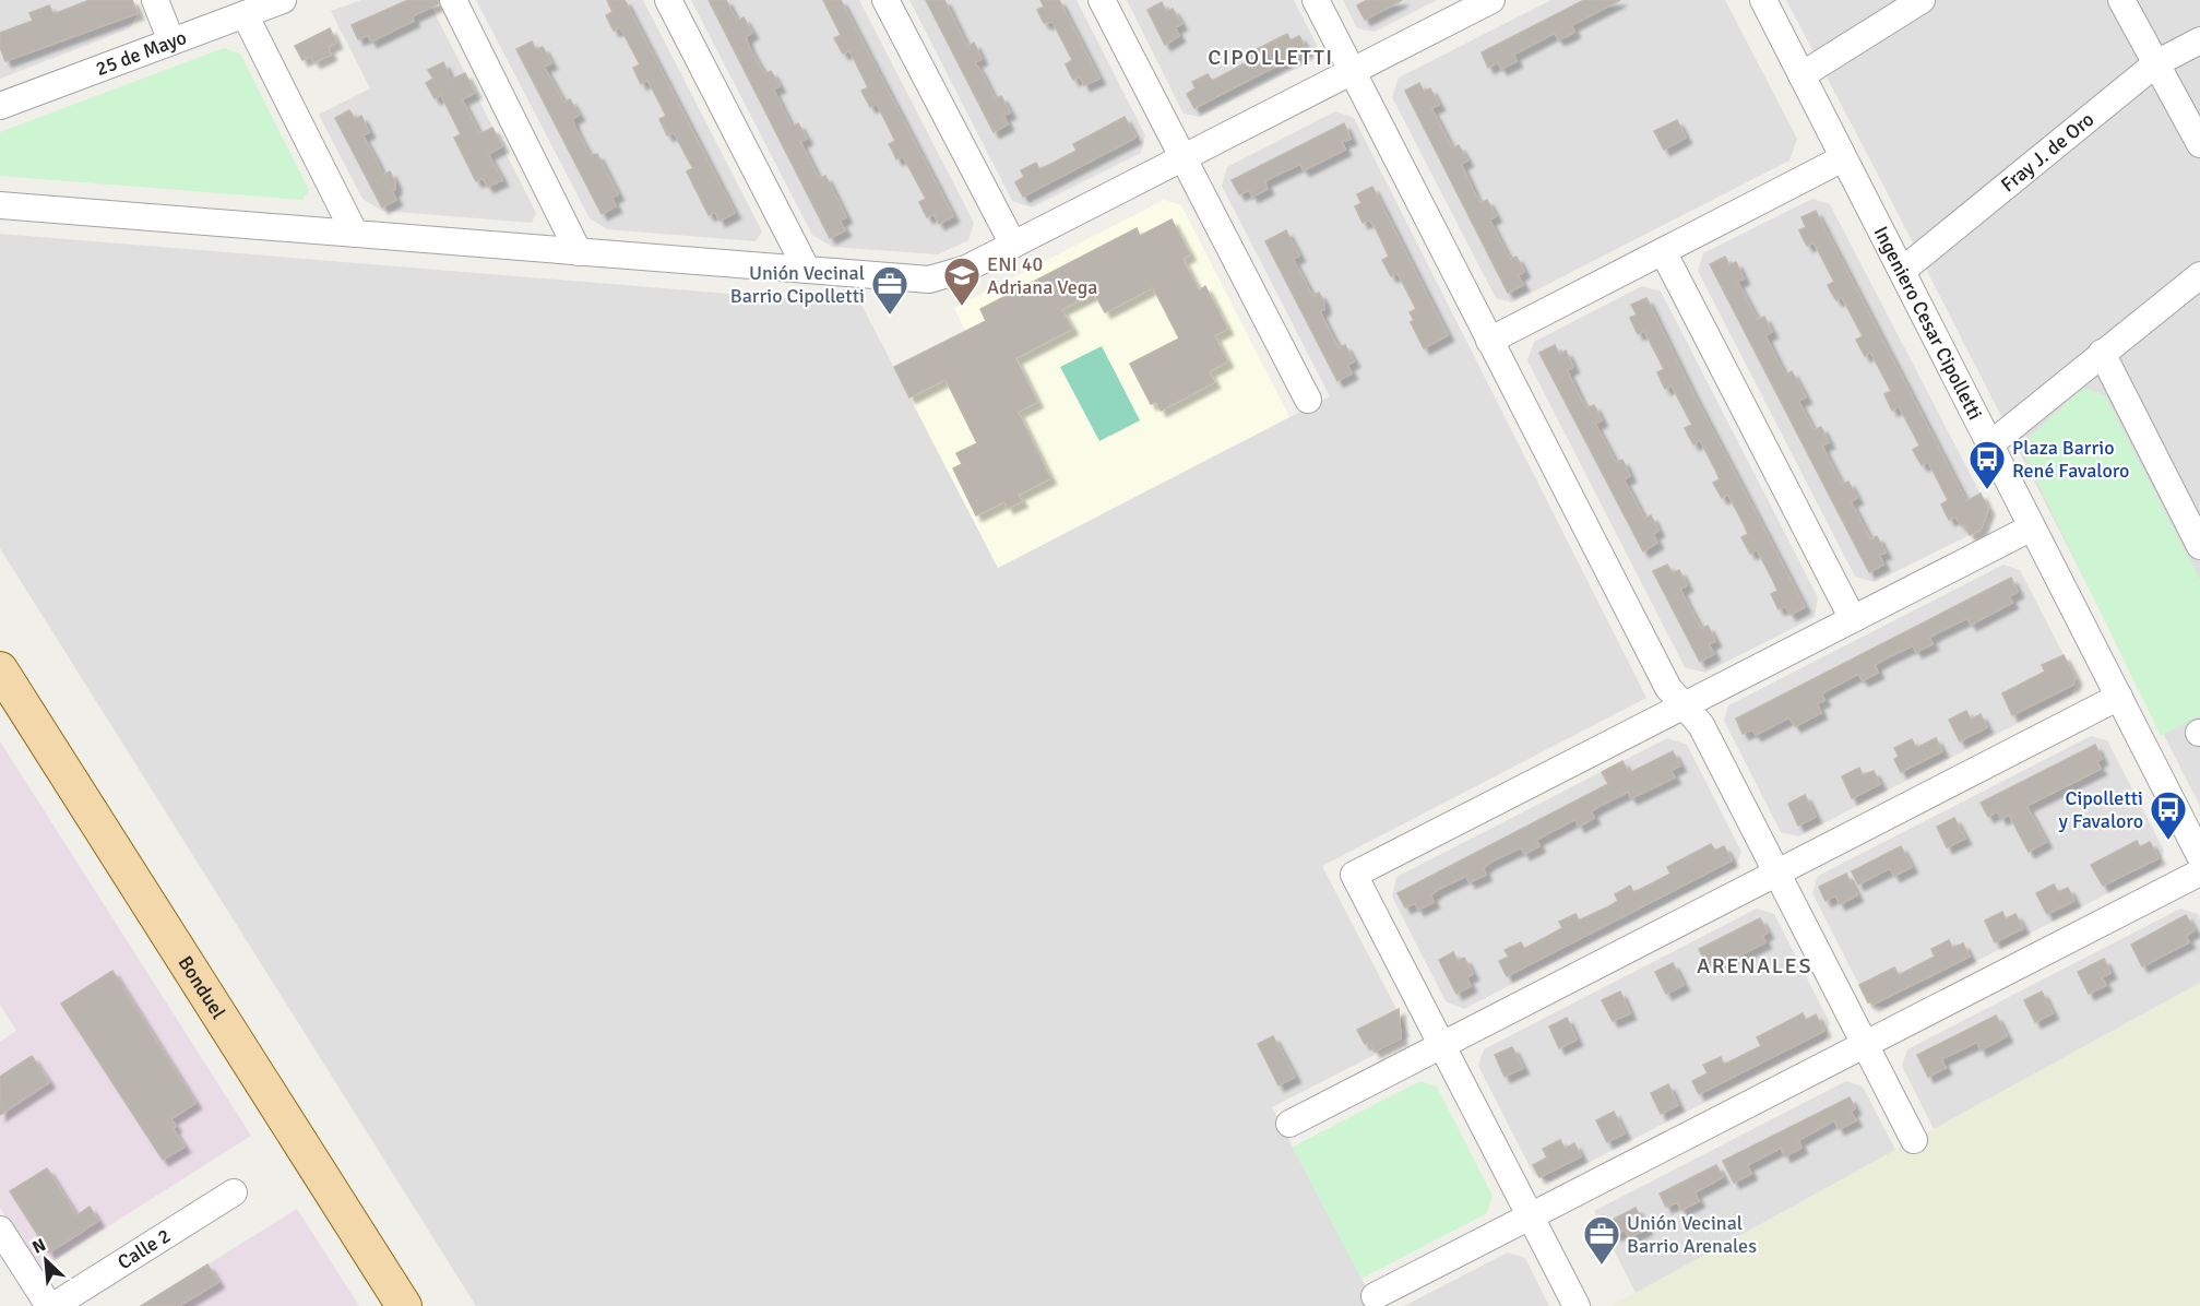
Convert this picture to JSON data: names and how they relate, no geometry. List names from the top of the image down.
{
  "streets": {
    "main road": ["Bonduel"],
    "street": [
      "25 de Mayo",
      "Fray J. de Oro",
      "Ingeniero Cesar Cipolletti",
      "Calle 2"
    ]
  },
  "crossings": [
    ["Fray J. de Oro", "Ingeniero Cesar Cipolletti"]
  ],
  "districts": ["CIPOLLETTI", "ARENALES"],
  "places": {
    "school or university": ["ENI 40 Adriana Vega"],
    "office": ["Unión Vecinal Barrio Cipolletti", "Unión Vecinal Barrio Arenales"],
    "bus stop": ["Plaza Barrio René Favaloro", "Cipolletti y Favaloro"]
  },
  "north": "top left"
}
